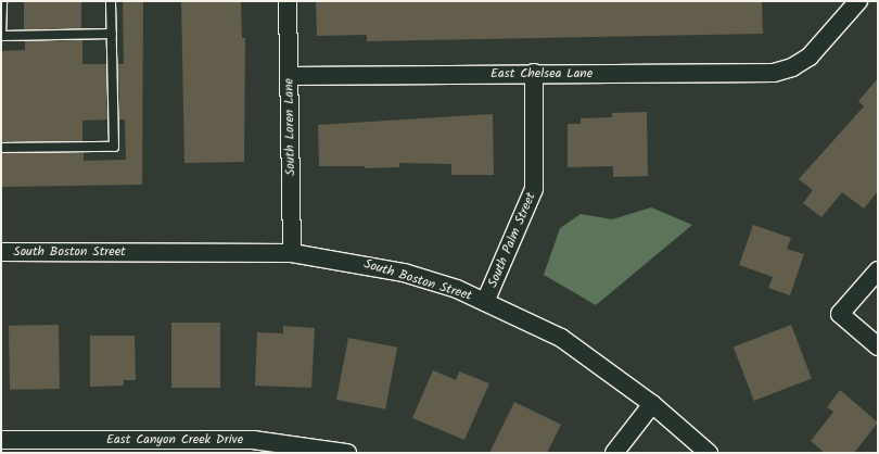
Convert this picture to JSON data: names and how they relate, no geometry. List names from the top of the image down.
{
  "streets": {
    "street": [
      "East Chelsea Lane",
      "South Loren Lane",
      "South Palm Street",
      "South Boston Street",
      "East Canyon Creek Drive"
    ]
  },
  "crossings": [
    ["East Chelsea Lane", "South Loren Lane"],
    ["East Chelsea Lane", "South Palm Street"],
    ["South Loren Lane", "South Boston Street"],
    ["South Palm Street", "South Boston Street"]
  ]
}
